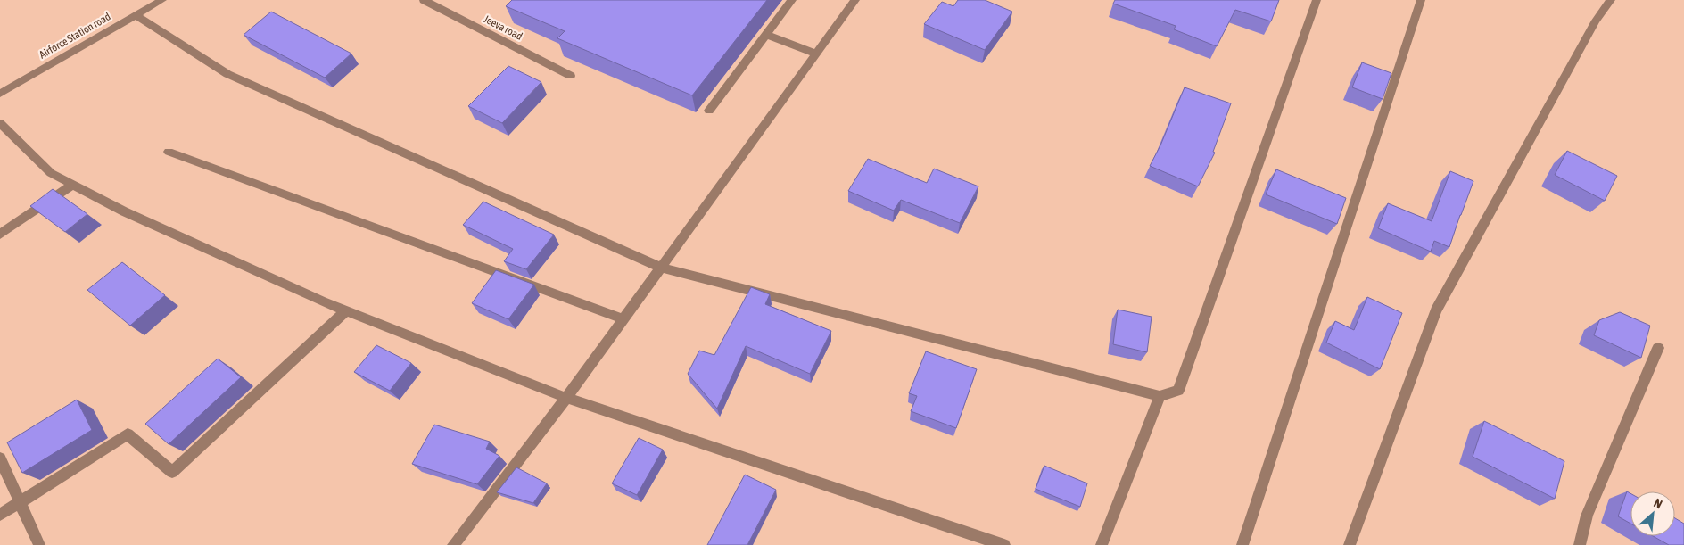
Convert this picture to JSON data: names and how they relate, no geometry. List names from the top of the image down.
{
  "streets": {
    "street": ["Jeeva road", "Airforce Station road"]
  },
  "north": "top right"
}
